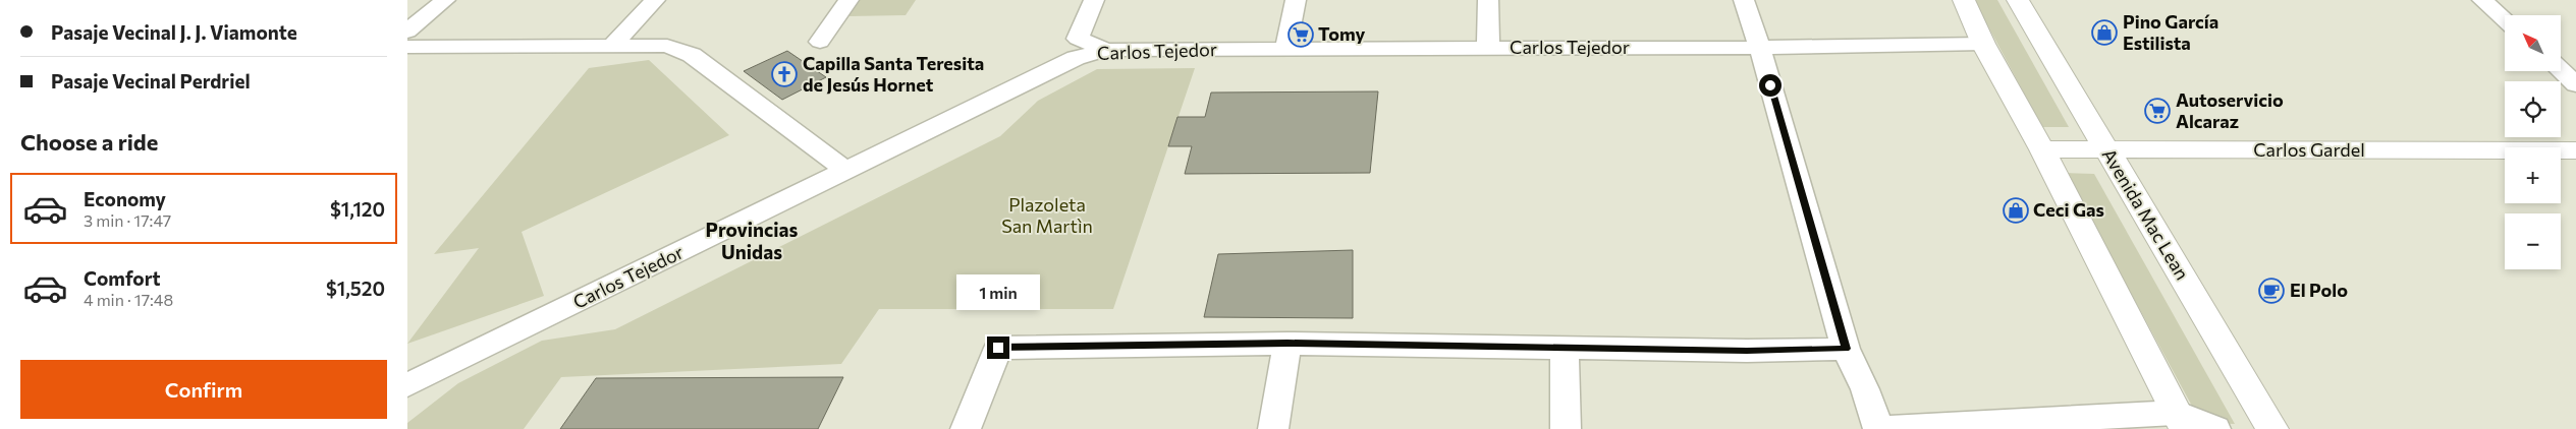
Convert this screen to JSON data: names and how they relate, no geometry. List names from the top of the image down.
{
  "streets": {
    "main road": ["Carlos Gardel", "Avenida Mac Lean"],
    "street": ["Carlos Tejedor"]
  },
  "crossings": [
    ["Carlos Gardel", "Avenida Mac Lean"]
  ],
  "districts": ["Provincias Unidas"],
  "parks": ["Plazoleta San Martìn"],
  "places": {
    "shop": ["Pino García Estilista", "Ceci Gas"],
    "supermarket": ["Tomy", "Autoservicio Alcaraz"],
    "church": ["Capilla Santa Teresita de Jesús Hornet"],
    "cafe": ["El Polo"]
  },
  "north": "top left",
  "page": {
    "banner": ["Pasaje Vecinal J. J. Viamonte", "Pasaje Vecinal Perdriel"],
    "map_buttons": ["+", "−"],
    "heading": "Choose a ride",
    "list": [
      {
        "name": "Economy",
        "note": "3 min · 17:47",
        "value": "$1,120"
      },
      {
        "name": "Comfort",
        "note": "4 min · 17:48",
        "value": "$1,520"
      }
    ],
    "bubble": "1 min",
    "buttons": "Confirm"
  }
}
